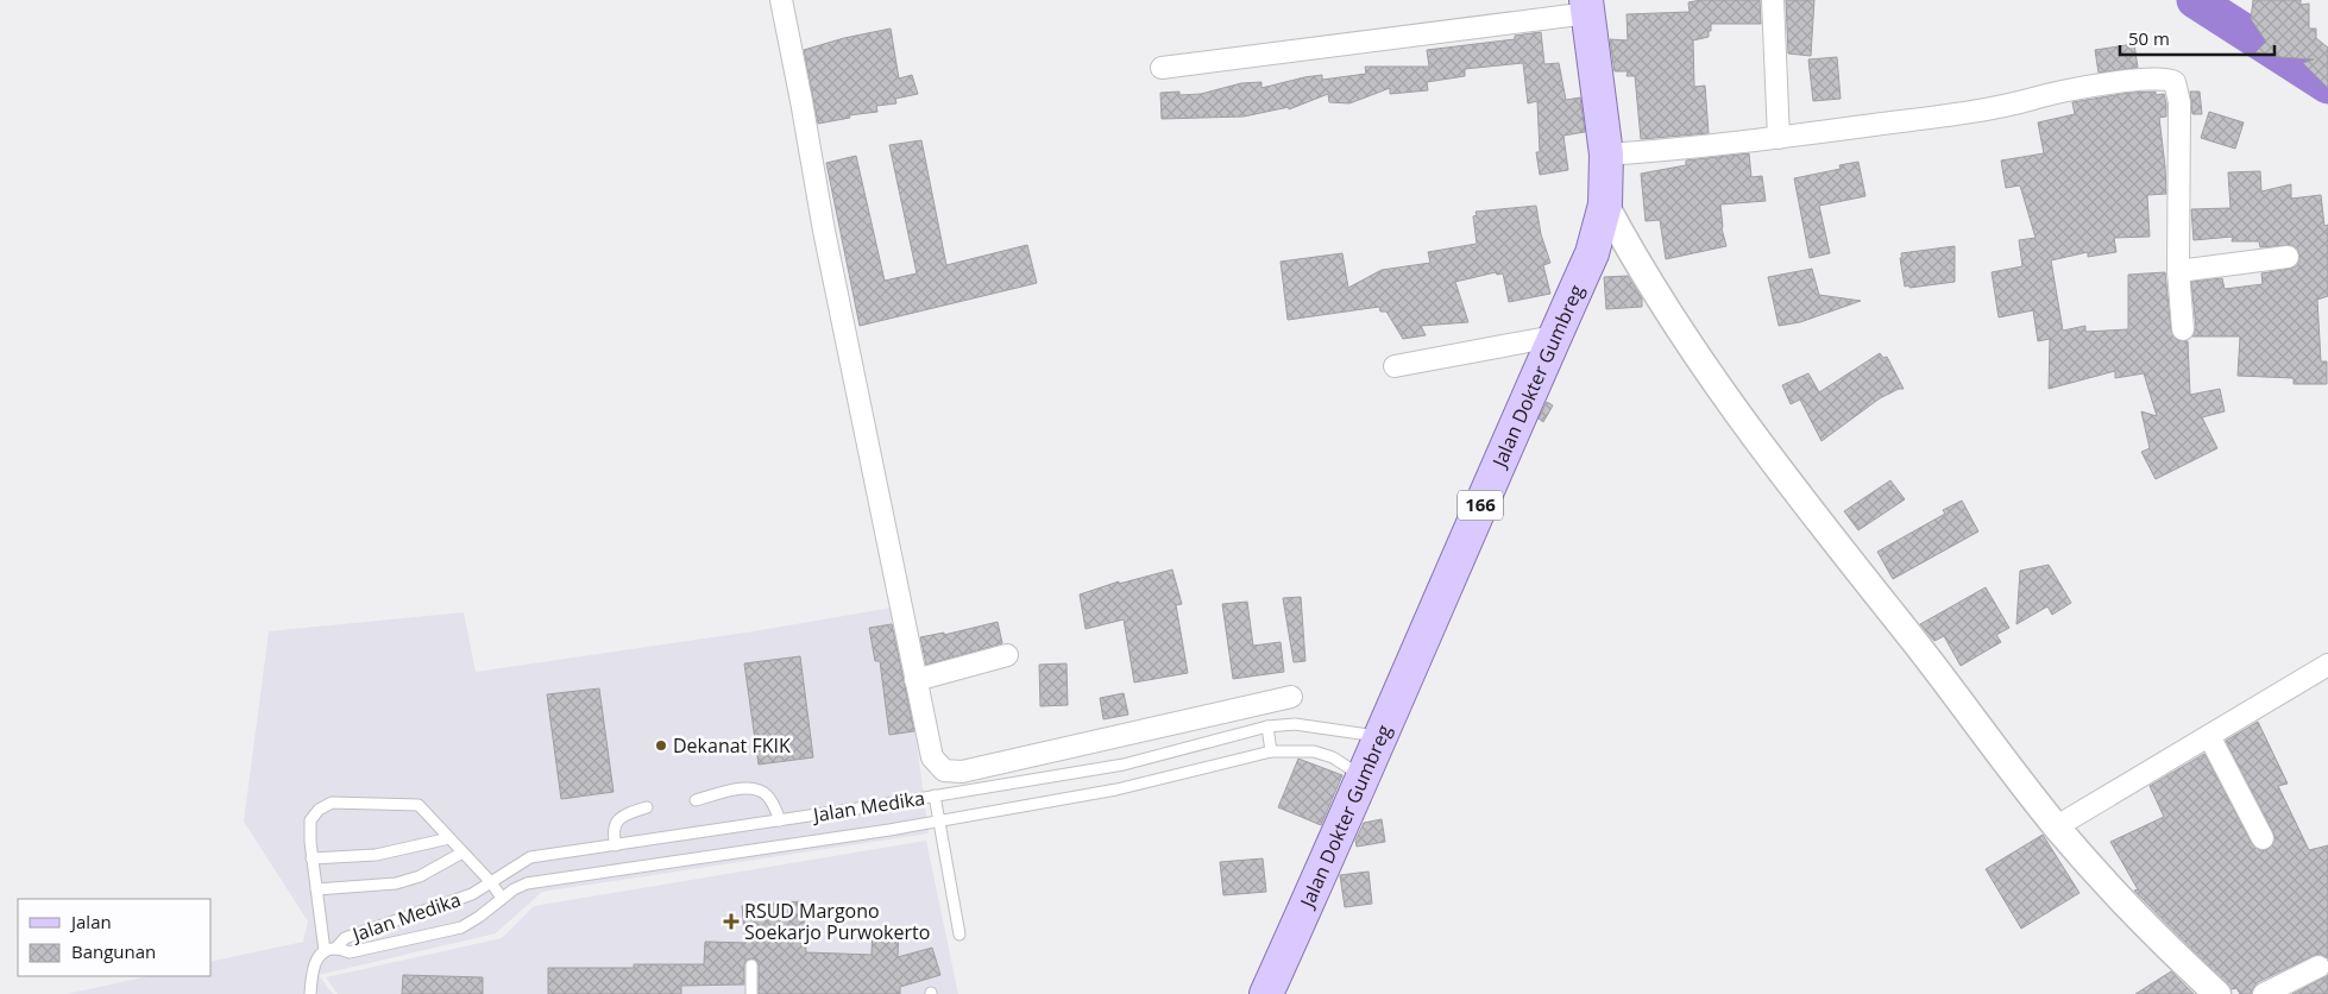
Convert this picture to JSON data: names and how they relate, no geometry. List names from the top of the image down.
{
  "streets": {
    "main road": ["Jalan Dokter Gumbreg", "166"],
    "lane": ["Jalan Medika"]
  },
  "crossings": [
    ["Jalan Dokter Gumbreg", "Jalan Medika"]
  ],
  "places": {
    "other": ["Dekanat FKIK"],
    "health": ["RSUD Margono Soekarjo Purwokerto"]
  },
  "legend": ["Jalan", "Bangunan"],
  "scale_bar": "50 m"
}
